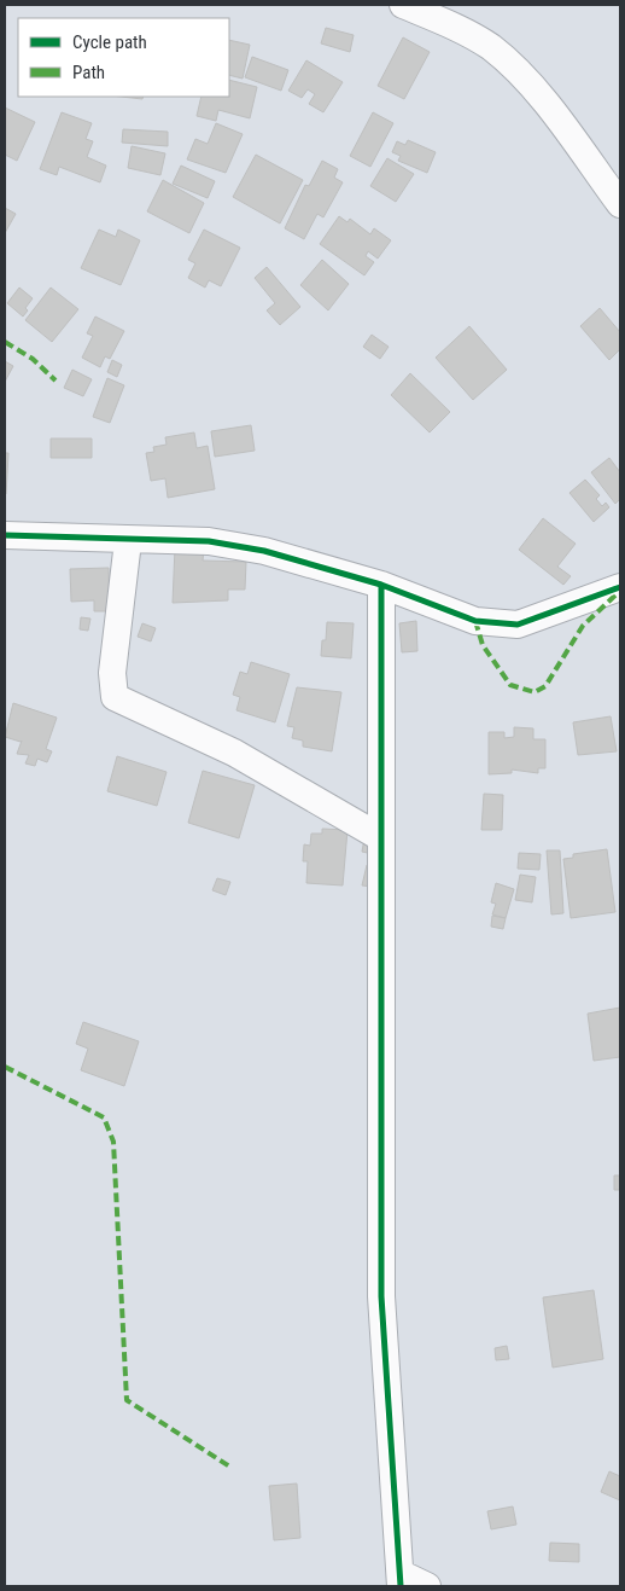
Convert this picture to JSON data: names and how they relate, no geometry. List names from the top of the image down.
{
  "legend": ["Cycle path", "Path"]
}
